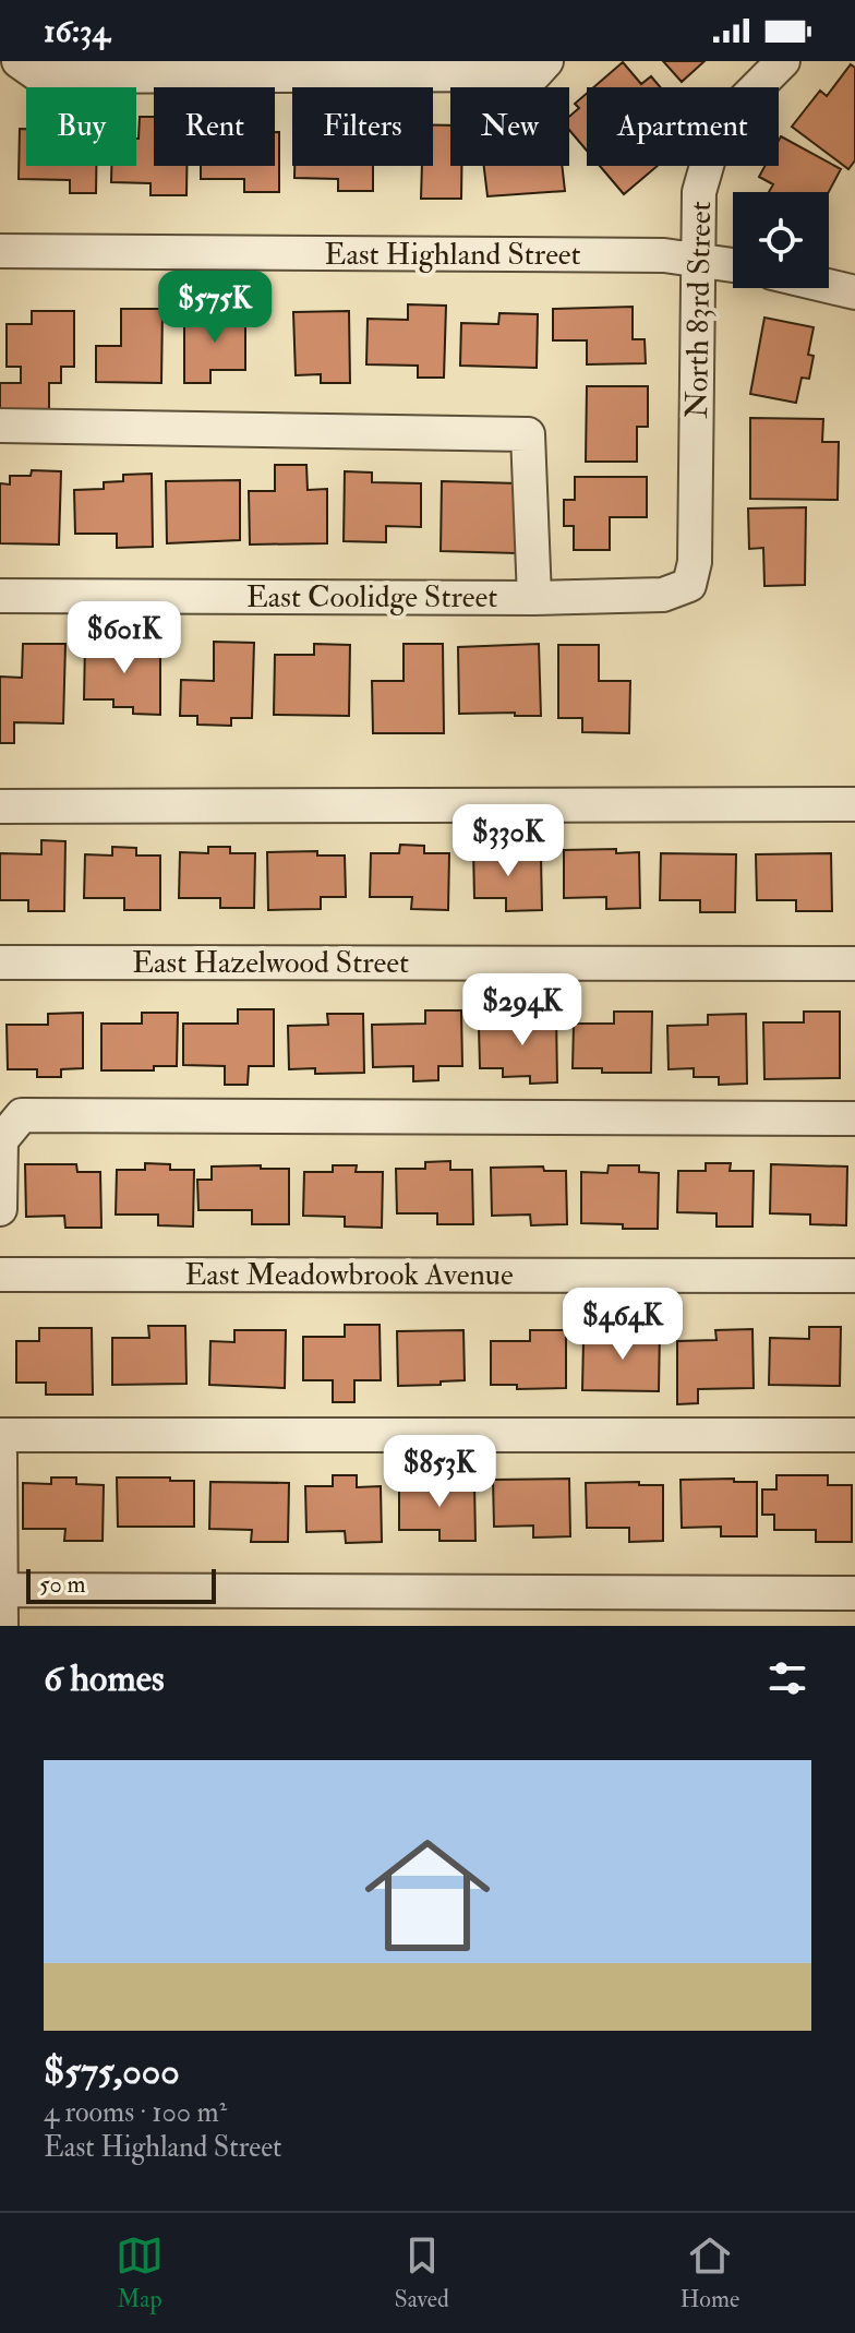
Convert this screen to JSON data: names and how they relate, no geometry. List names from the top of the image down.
{
  "streets": {
    "street": [
      "East Highland Street",
      "North 83rd Street",
      "East Coolidge Street",
      "East Hazelwood Street",
      "East Meadowbrook Avenue"
    ]
  },
  "crossings": [
    ["East Highland Street", "North 83rd Street"],
    ["North 83rd Street", "East Coolidge Street"]
  ],
  "scale_bar": "50 m",
  "page": {
    "status": "16:34",
    "chip": [
      "Buy",
      "Rent",
      "Filters",
      "New",
      "Apartment"
    ],
    "price": [
      "$575K",
      "$601K",
      "$330K",
      "$294K",
      "$464K",
      "$853K"
    ],
    "scale": "50 m",
    "heading": "6 homes",
    "list": [
      {
        "name": "$575,000",
        "note": "4 rooms · 100 m² · East Highland Street"
      }
    ],
    "tabs": ["Map", "Saved", "Home"]
  }
}
